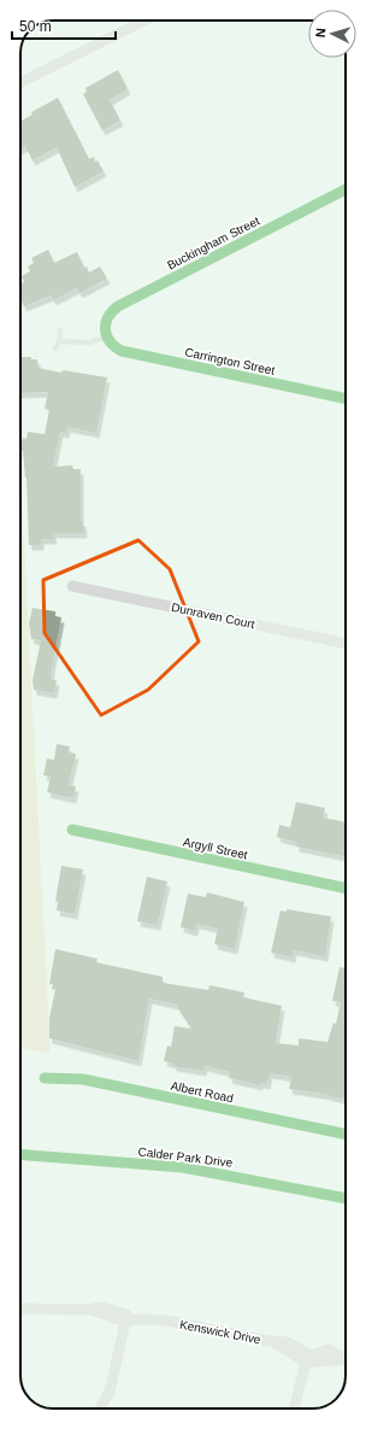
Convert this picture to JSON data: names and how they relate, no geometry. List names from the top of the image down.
{
  "streets": {
    "street": [
      "Buckingham Street",
      "Carrington Street",
      "Dunraven Court",
      "Argyll Street",
      "Albert Road",
      "Calder Park Drive",
      "Kenswick Drive"
    ]
  },
  "crossings": [
    ["Buckingham Street", "Carrington Street"]
  ],
  "scale_bar": "50 m",
  "north": "left"
}
